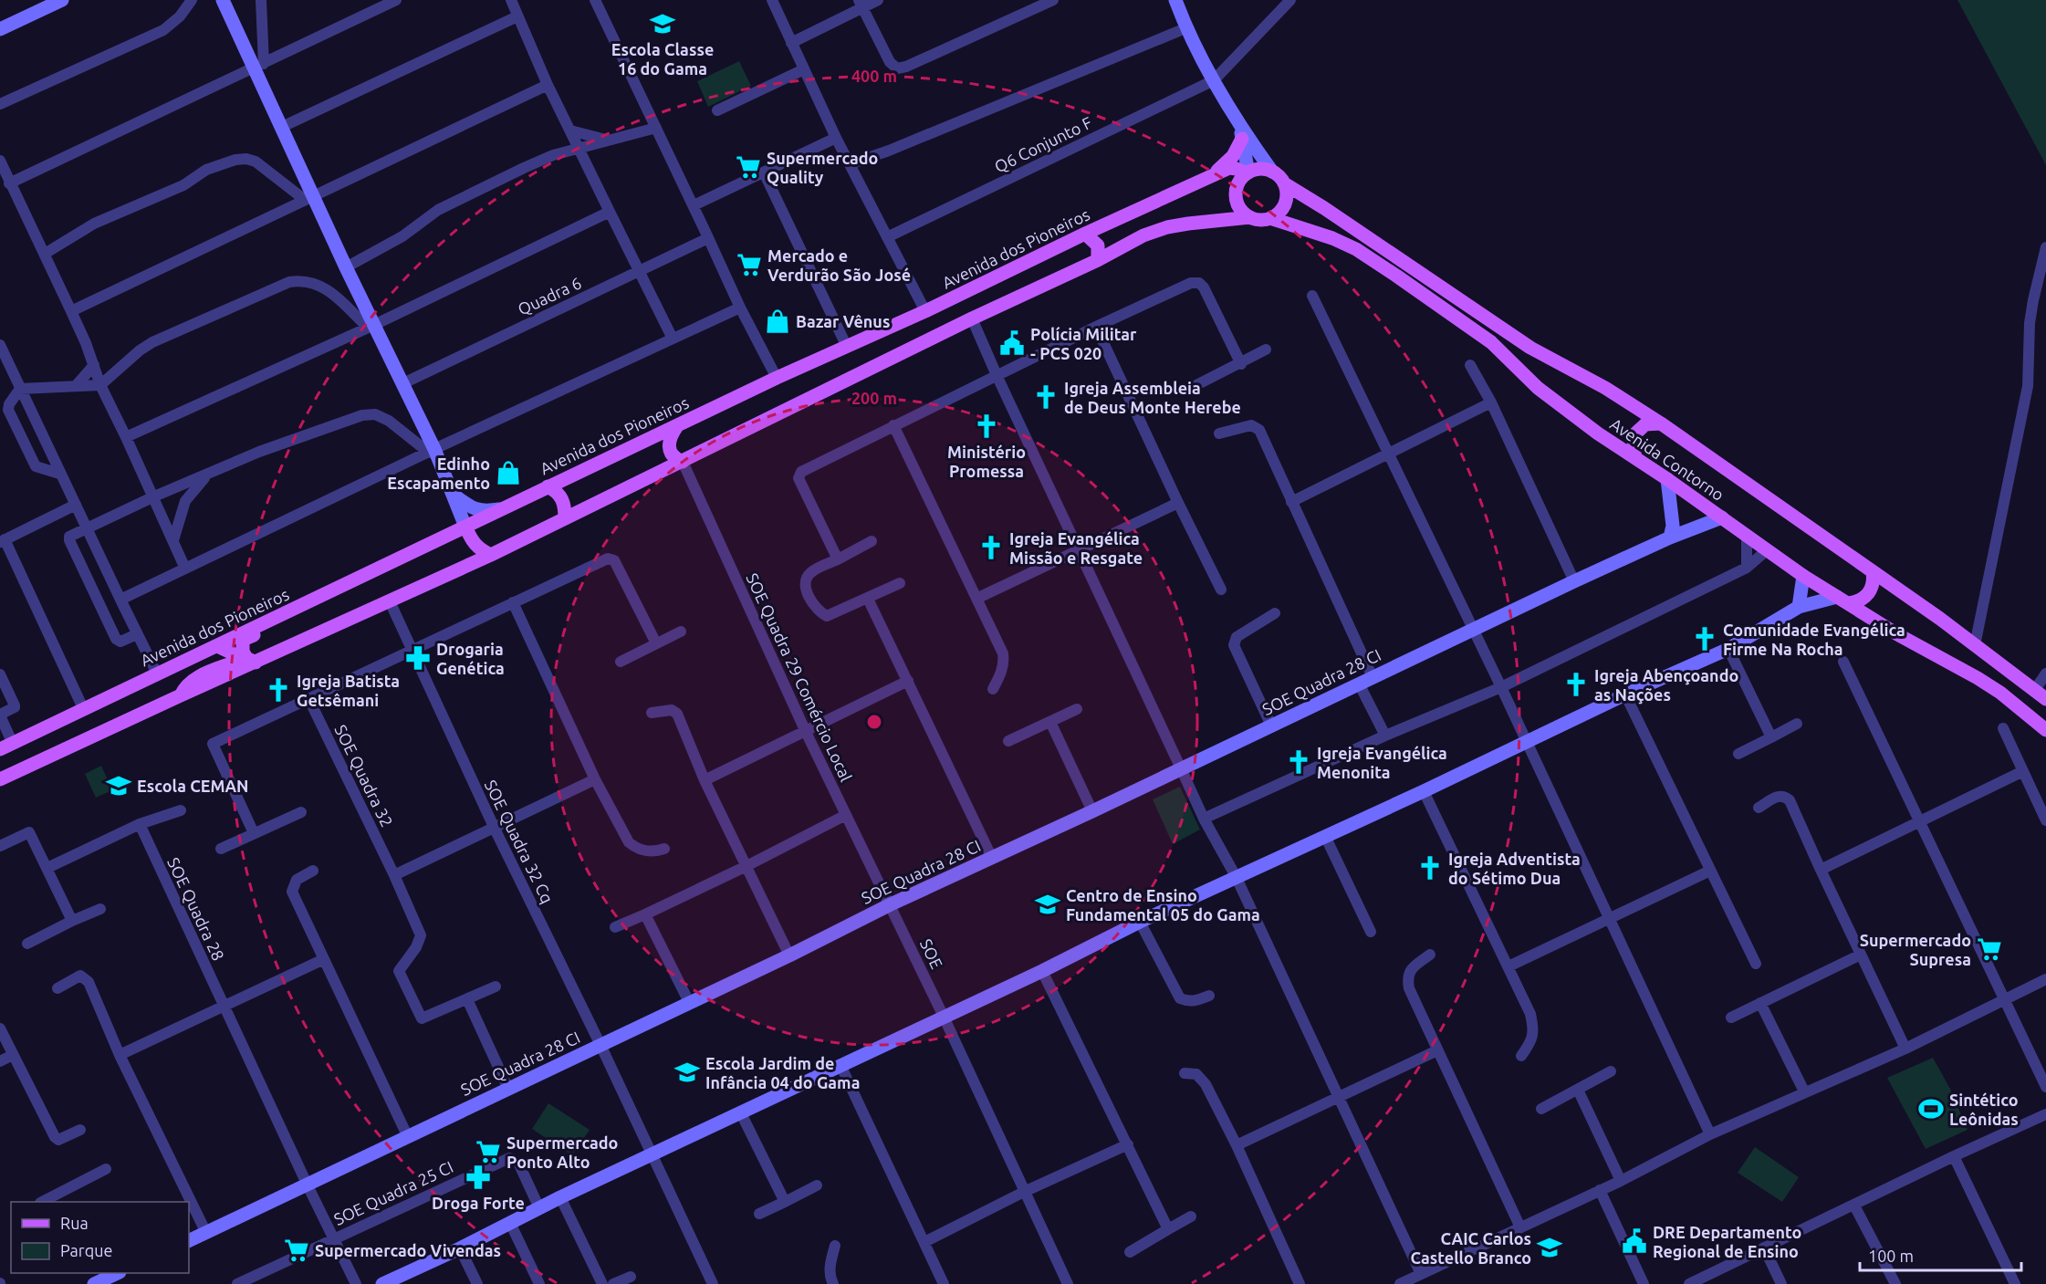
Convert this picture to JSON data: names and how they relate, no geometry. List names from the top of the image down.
{
  "streets": {
    "main road": ["Avenida dos Pioneiros", "Avenida Contorno"],
    "street": [
      "Q6 Conjunto F",
      "Quadra 6",
      "SOE Quadra 29 Comércio Local",
      "SOE Quadra 28 CI",
      "SOE Quadra 32",
      "SOE Quadra 32 Cq",
      "SOE Quadra 28",
      "SOE",
      "SOE Quadra 25 CI"
    ]
  },
  "crossings": [
    ["Avenida dos Pioneiros", "Avenida Contorno"],
    ["Avenida Contorno", "SOE Quadra 28 CI"],
    ["SOE Quadra 29 Comércio Local", "SOE Quadra 28 CI"],
    ["SOE Quadra 29 Comércio Local", "SOE"],
    ["SOE Quadra 28 CI", "SOE Quadra 32 Cq"],
    ["SOE Quadra 28 CI", "SOE Quadra 28"],
    ["SOE Quadra 28 CI", "SOE"],
    ["SOE Quadra 28", "SOE Quadra 25 CI"]
  ],
  "places": {
    "school or university": [
      "Escola Classe 16 do Gama",
      "Escola CEMAN",
      "Centro de Ensino Fundamental 05 do Gama",
      "Escola Jardim de Infância 04 do Gama",
      "CAIC Carlos Castello Branco"
    ],
    "supermarket": [
      "Supermercado Quality",
      "Mercado e Verdurão São José",
      "Supermercado Supresa",
      "Supermercado Ponto Alto",
      "Supermercado Vivendas"
    ],
    "shop": ["Bazar Vênus", "Edinho Escapamento"],
    "public building": ["Polícia Militar - PCS 020", "DRE Departamento Regional de Ensino"],
    "church": [
      "Igreja Assembleia de Deus Monte Herebe",
      "Ministério Promessa",
      "Igreja Evangélica Missão e Resgate",
      "Comunidade Evangélica Firme Na Rocha",
      "Igreja Abençoando as Nações",
      "Igreja Batista Getsêmani",
      "Igreja Evangélica Menonita",
      "Igreja Adventista do Sétimo Dua"
    ],
    "pharmacy": ["Drogaria Genética", "Droga Forte"],
    "sports": ["Sintético Leônidas"]
  },
  "legend": ["Rua", "Parque"],
  "scale_bar": "100 m",
  "rings": ["400 m", "200 m"]
}
